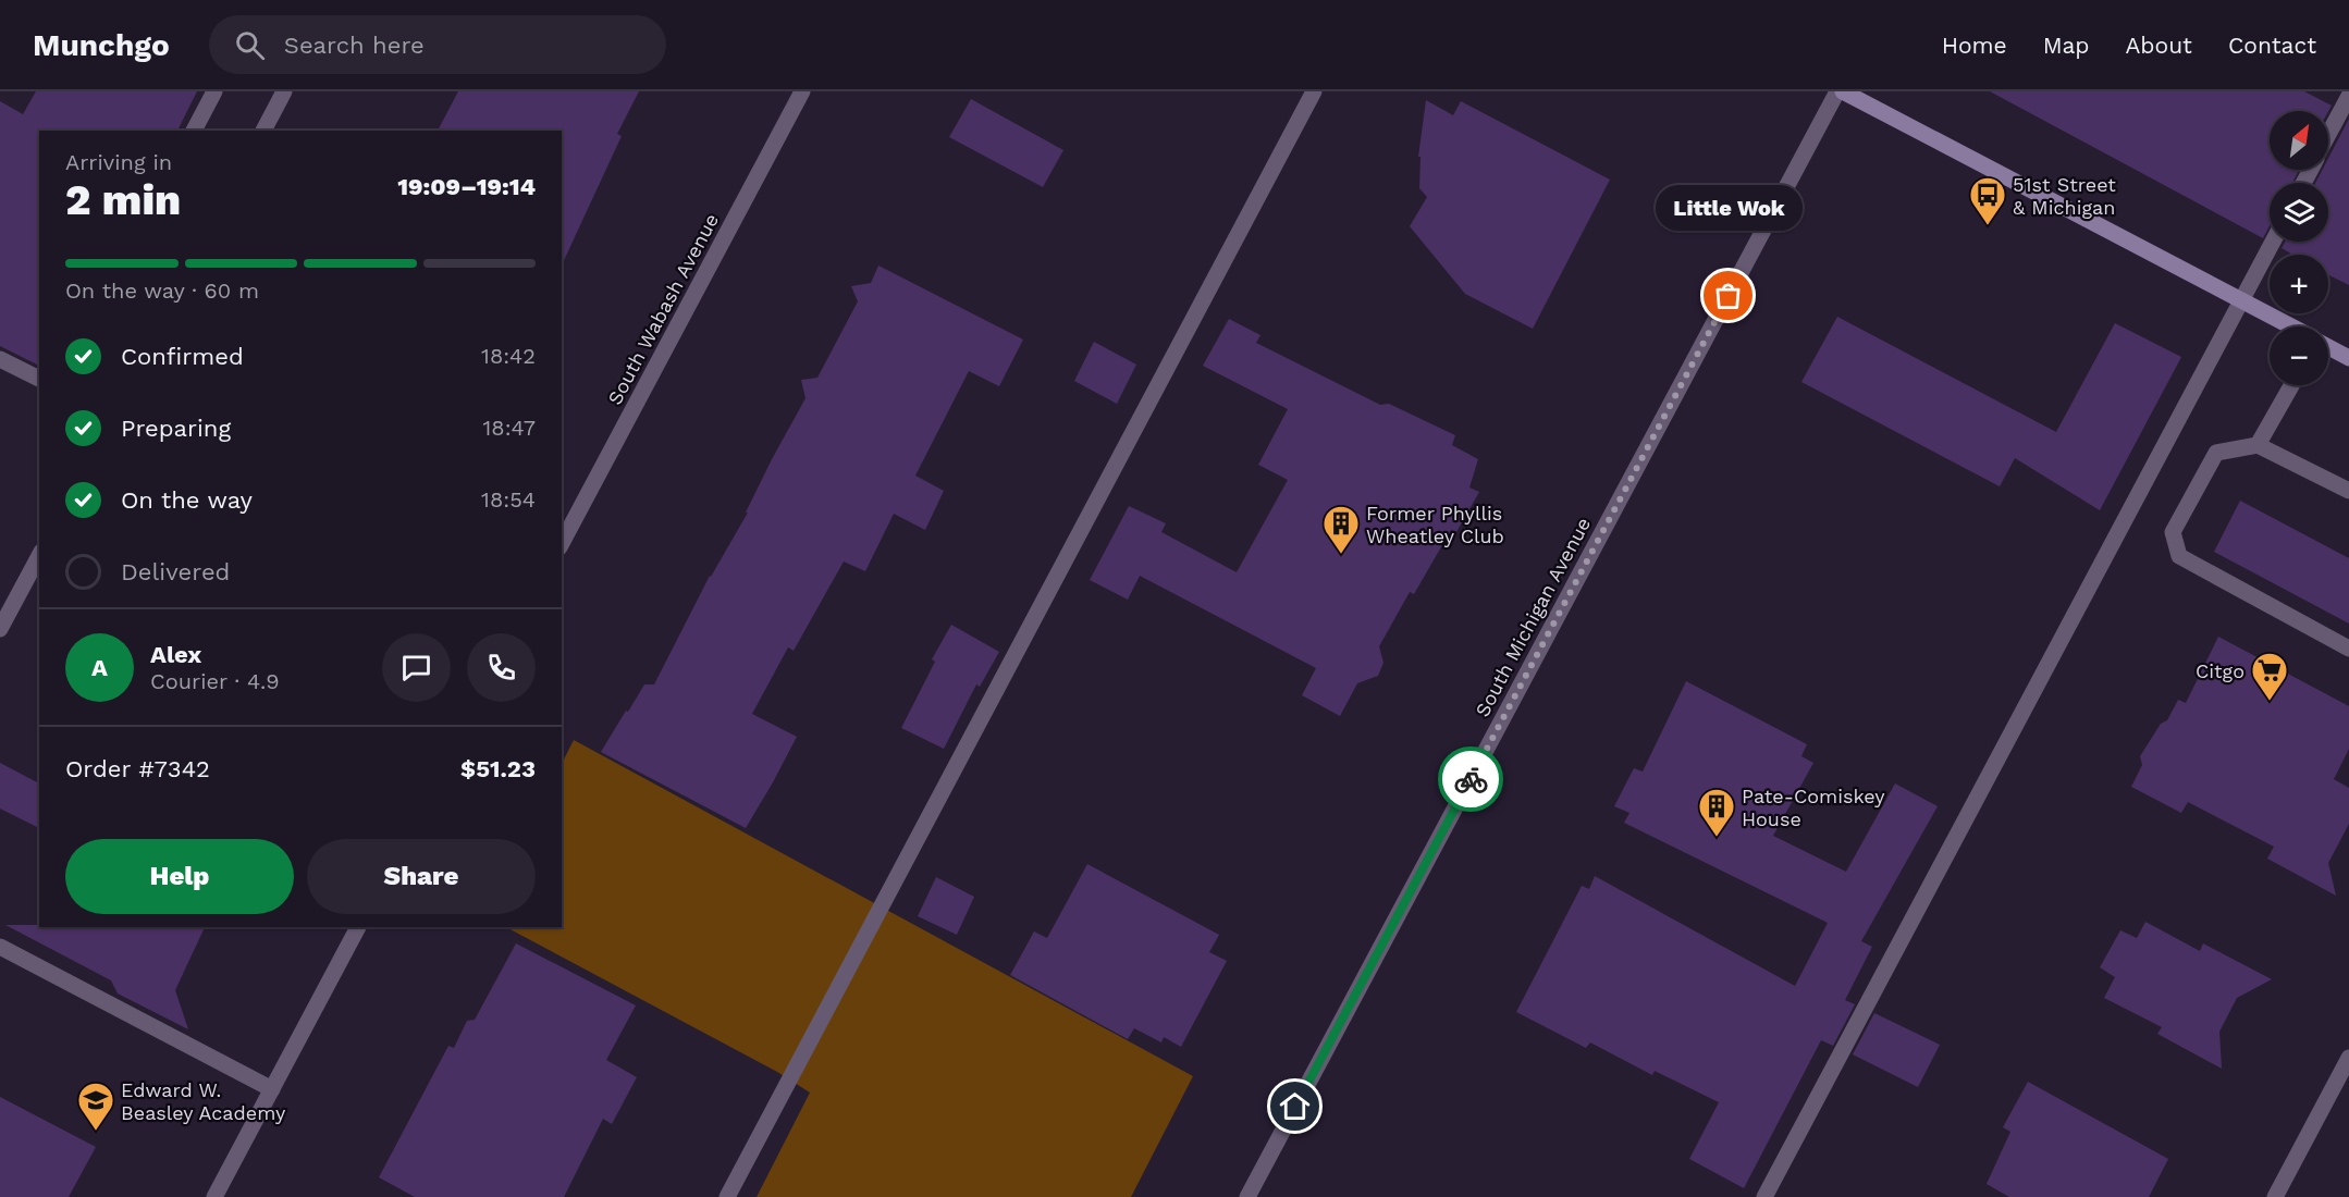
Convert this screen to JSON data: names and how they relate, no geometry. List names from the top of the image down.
{
  "streets": {
    "street": ["South Wabash Avenue", "South Michigan Avenue"]
  },
  "places": {
    "bus stop": ["51st Street & Michigan"],
    "other": ["Little Wok"],
    "building": ["Former Phyllis Wheatley Club", "Pate-Comiskey House"],
    "supermarket": ["Citgo"],
    "school or university": ["Edward W. Beasley Academy"]
  },
  "north": "top right",
  "page": {
    "header": "Munchgo",
    "search": "Search here",
    "nav": [
      "Home",
      "Map",
      "About",
      "Contact"
    ],
    "map_buttons": ["+", "−"],
    "heading": ["2 min", "Arriving in", "19:09–19:14"],
    "panel": [
      "Alex",
      "Courier · 4.9",
      "Order #7342",
      "$51.23"
    ],
    "bubble": "Little Wok",
    "bar": "On the way · 60 m",
    "list": [
      ["Confirmed", "18:42"],
      ["Preparing", "18:47"],
      ["On the way", "18:54"],
      "Delivered"
    ],
    "round": "A",
    "buttons": ["Help", "Share"]
  }
}
